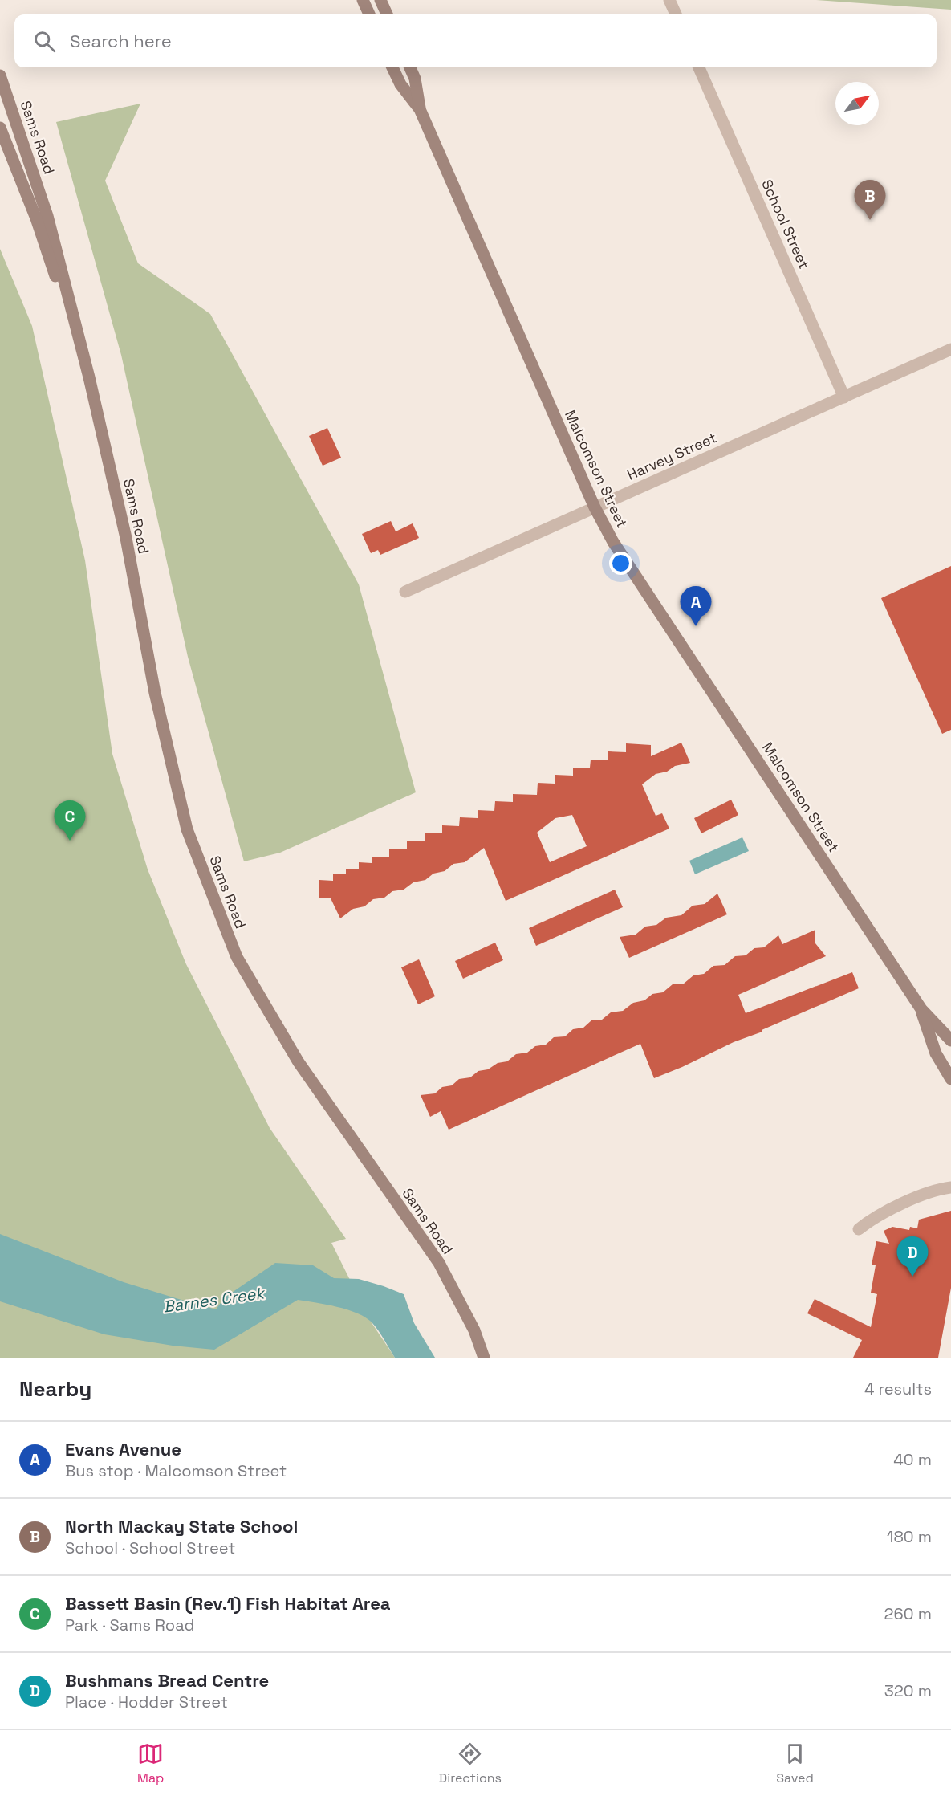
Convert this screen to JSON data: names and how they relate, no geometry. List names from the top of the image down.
{
  "streets": {
    "main road": ["Sams Road", "Malcomson Street"],
    "street": ["School Street", "Harvey Street"]
  },
  "crossings": [
    ["School Street", "Harvey Street"],
    ["Harvey Street", "Malcomson Street"]
  ],
  "water": ["Barnes Creek"],
  "north": "top right",
  "page": {
    "search": "Search here",
    "pins": [
      "B",
      "A",
      "C",
      "D"
    ],
    "heading": ["Nearby", "4 results"],
    "list": [
      {
        "mark": "A",
        "name": "Evans Avenue",
        "note": "Bus stop · Malcomson Street",
        "value": "40 m"
      },
      {
        "mark": "B",
        "name": "North Mackay State School",
        "note": "School · School Street",
        "value": "180 m"
      },
      {
        "mark": "C",
        "name": "Bassett Basin (Rev.1) Fish Habitat Area",
        "note": "Park · Sams Road",
        "value": "260 m"
      },
      {
        "mark": "D",
        "name": "Bushmans Bread Centre",
        "note": "Place · Hodder Street",
        "value": "320 m"
      }
    ],
    "nav": ["Map", "Directions", "Saved"]
  }
}
